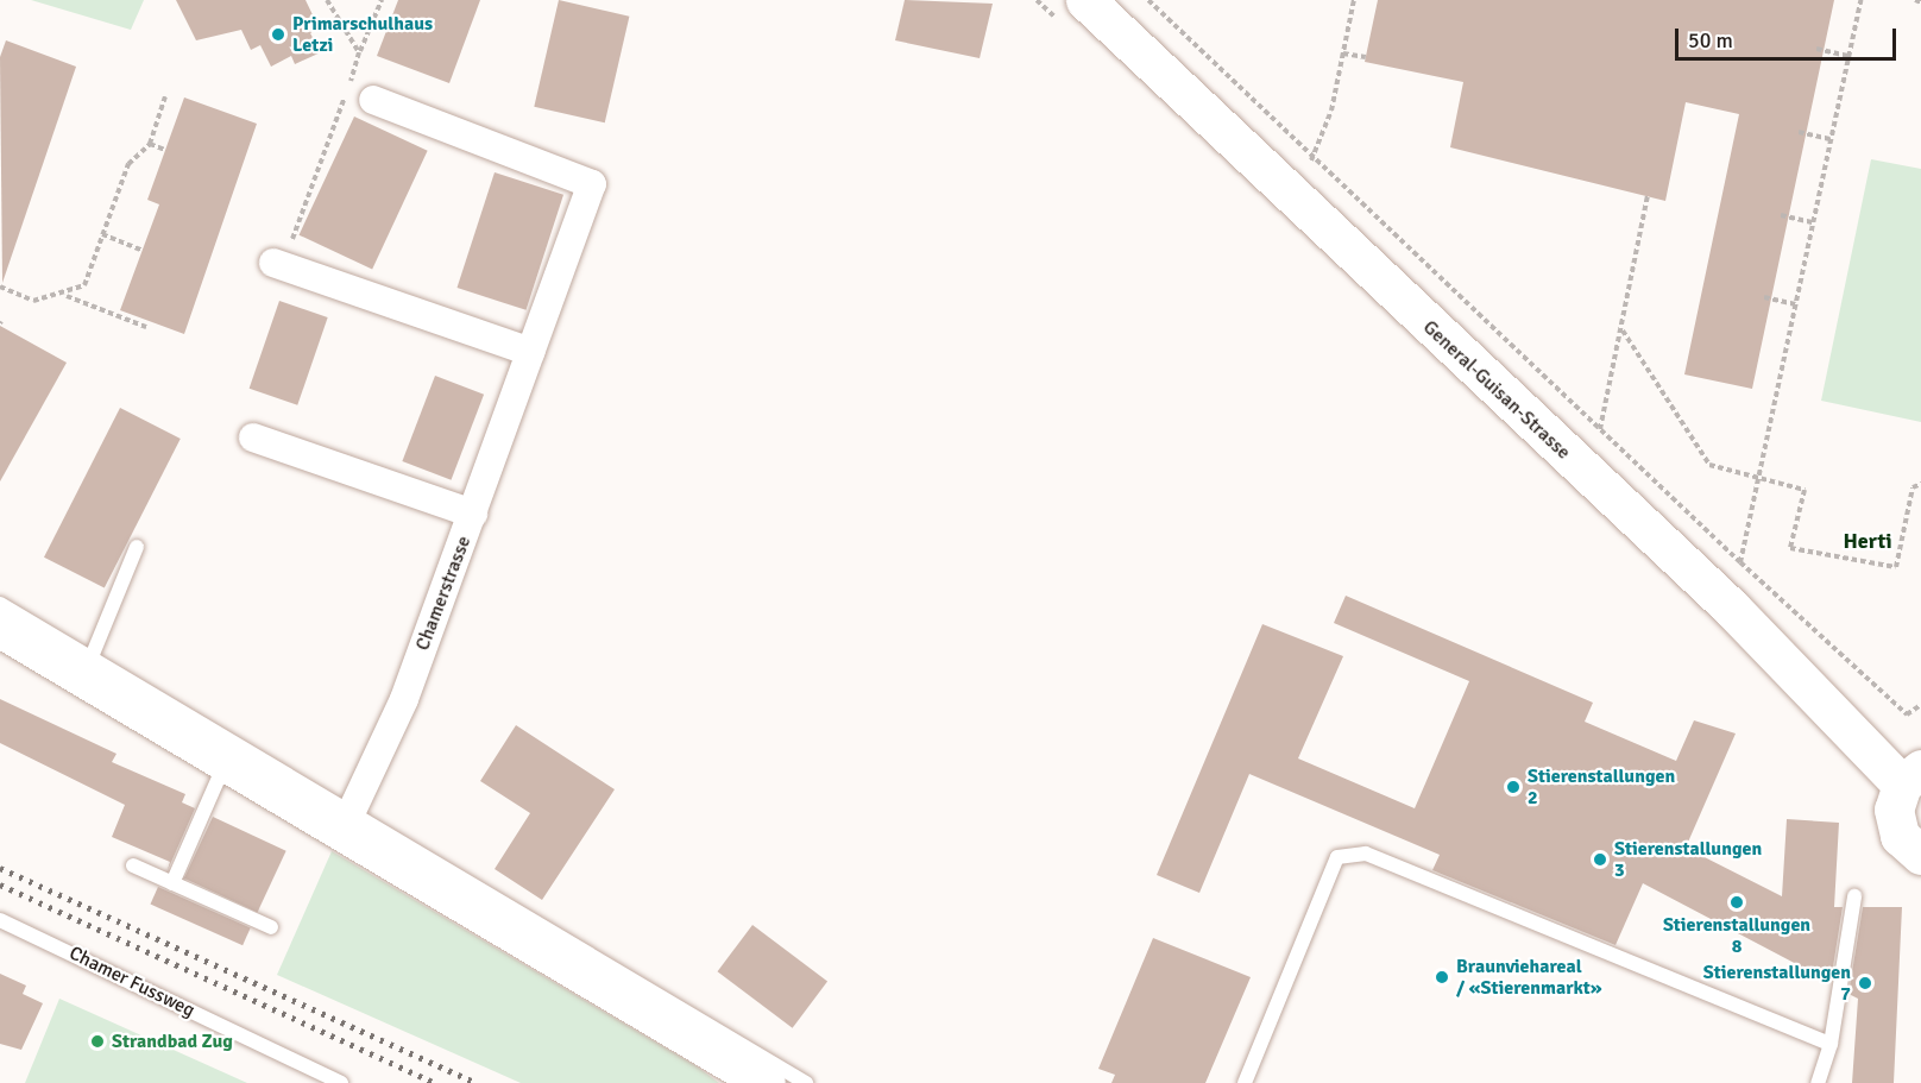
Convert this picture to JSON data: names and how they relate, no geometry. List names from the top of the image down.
{
  "streets": {
    "main road": ["General-Guisan-Strasse"],
    "street": ["Chamerstrasse"],
    "lane": ["Chamer Fussweg"]
  },
  "districts": ["Herti"],
  "places": [
    "Primarschulhaus Letzi",
    "Stierenstallungen 2",
    "Stierenstallungen 3",
    "Stierenstallungen 8",
    "Braunviehareal / «Stierenmarkt»",
    "Stierenstallungen 7",
    "Strandbad Zug"
  ],
  "scale_bar": "50 m"
}
